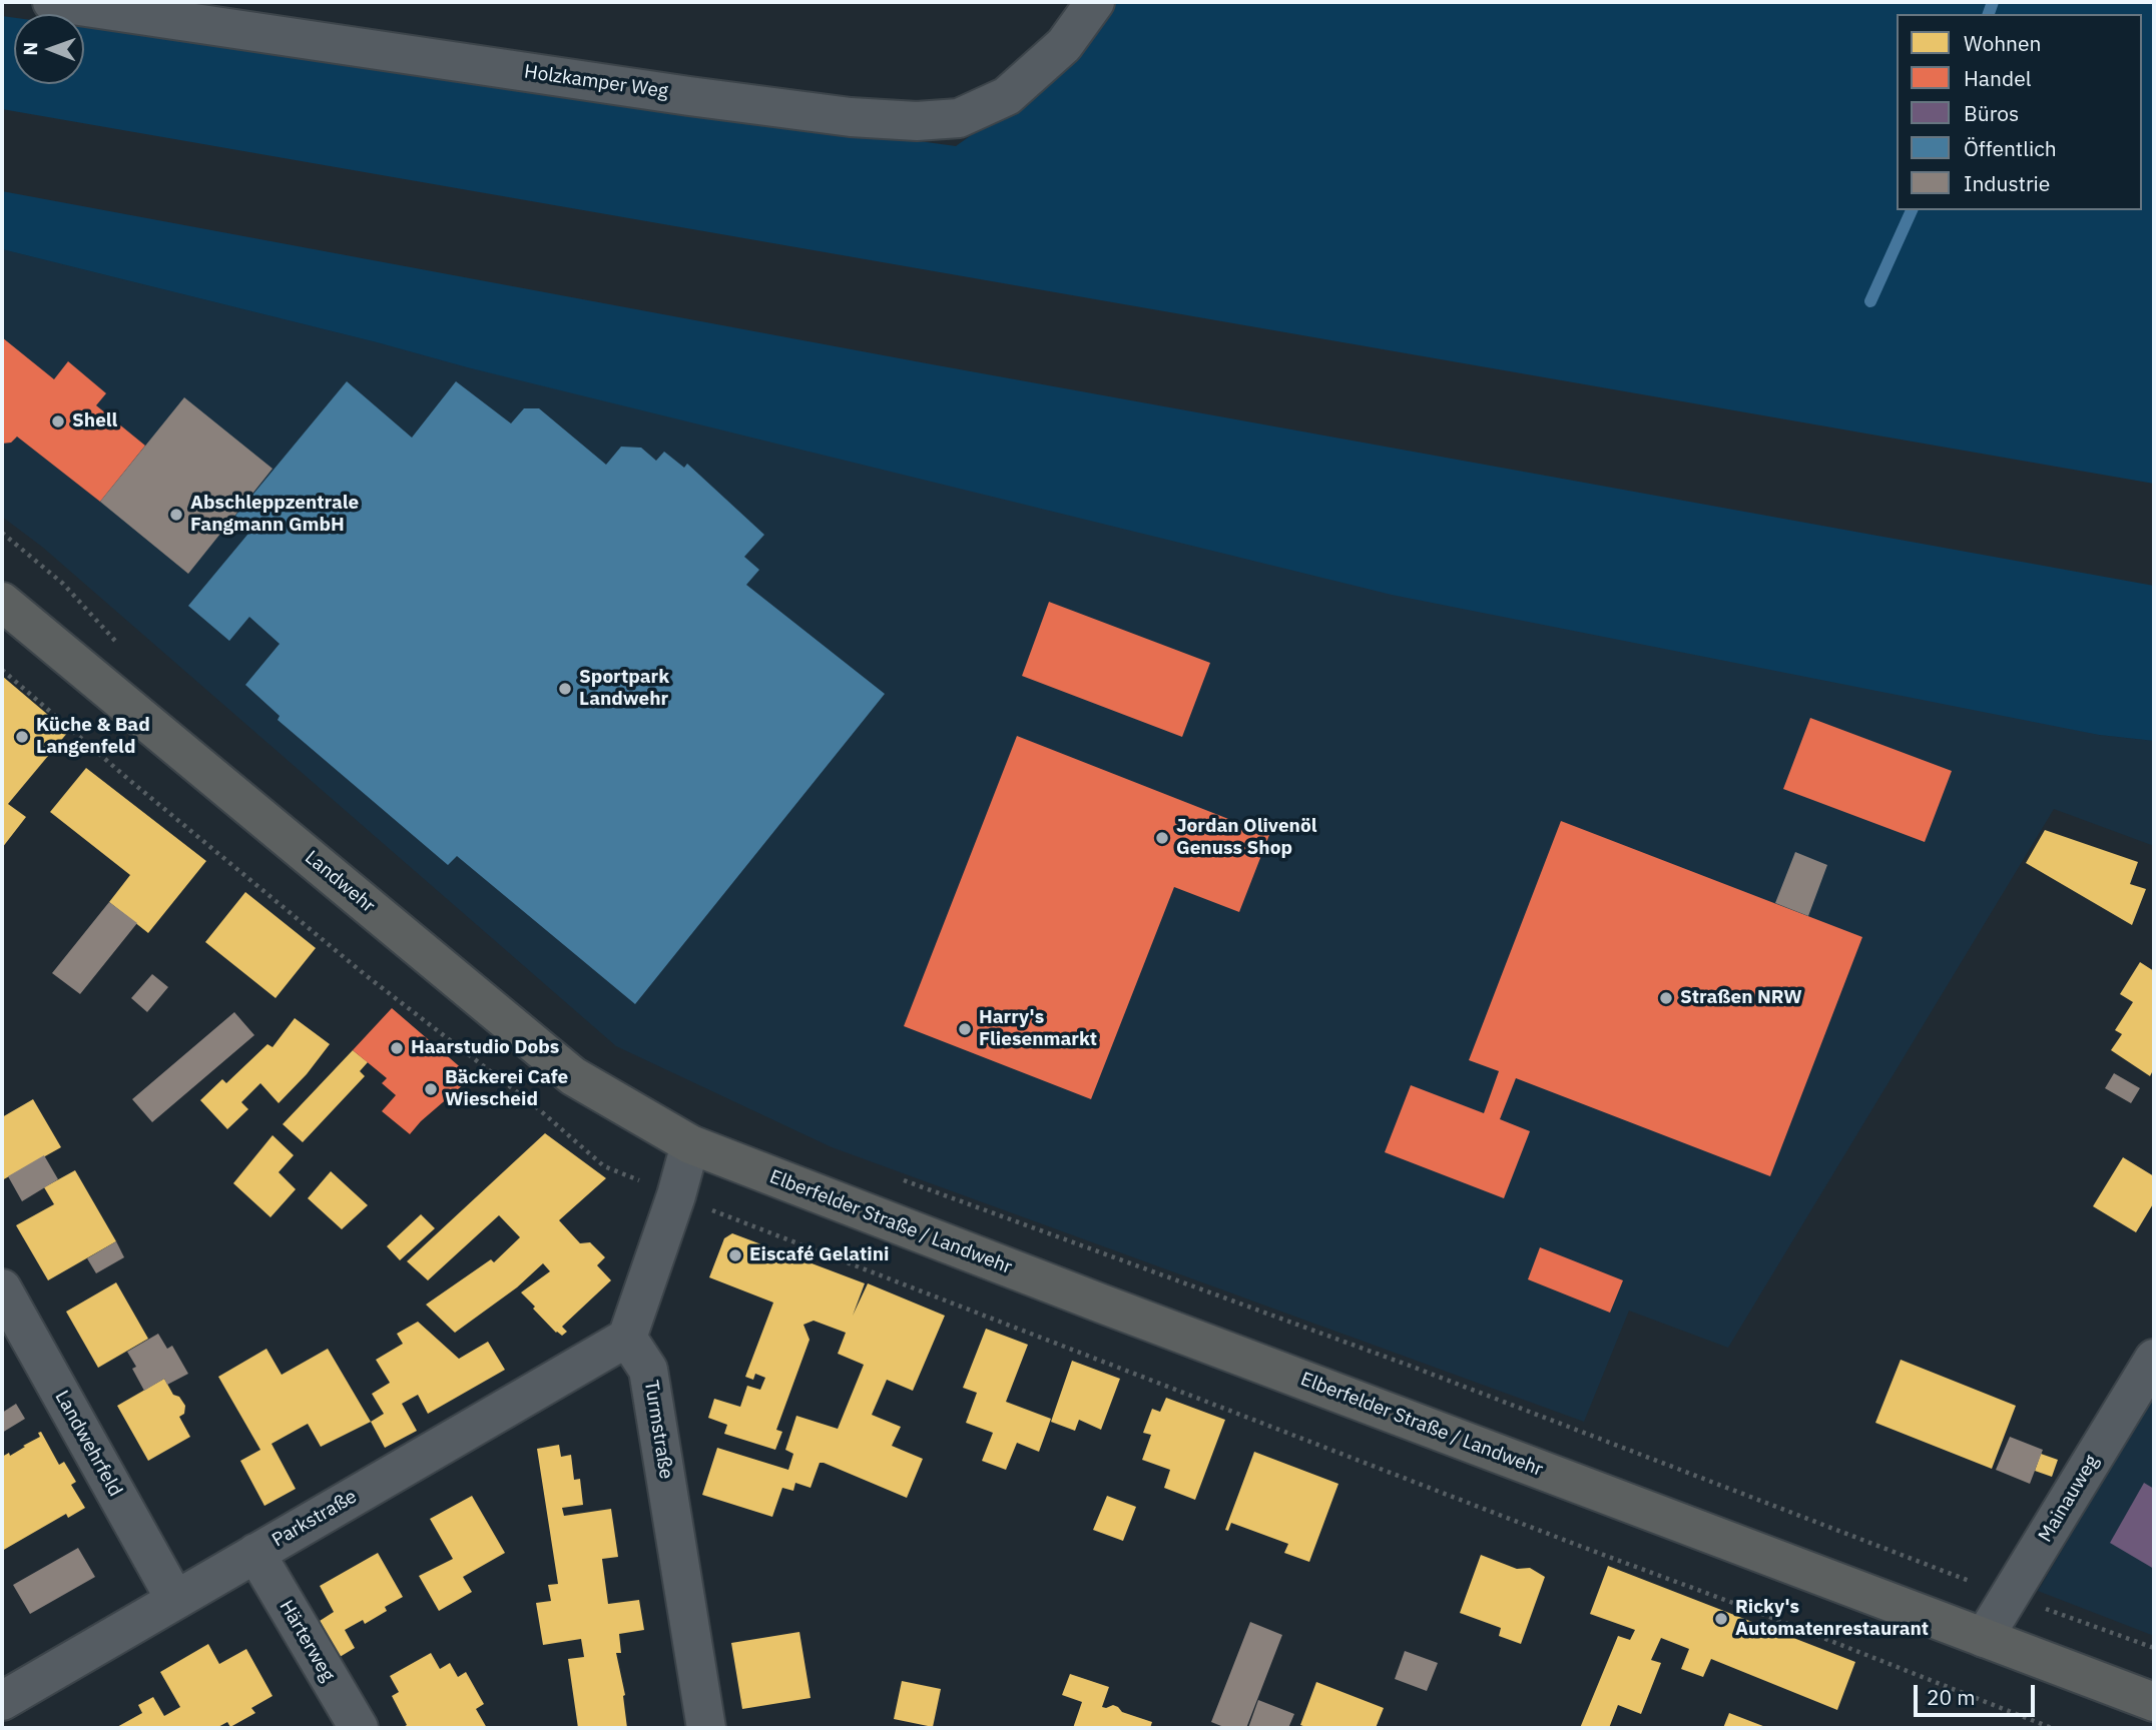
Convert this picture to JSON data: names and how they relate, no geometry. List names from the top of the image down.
{
  "streets": {
    "main road": ["Landwehr", "Elberfelder Straße / Landwehr"],
    "street": [
      "Holzkamper Weg",
      "Turmstraße",
      "Landwehrfeld",
      "Mainauweg",
      "Parkstraße",
      "Härterweg"
    ]
  },
  "crossings": [
    ["Landwehr", "Elberfelder Straße / Landwehr"],
    ["Elberfelder Straße / Landwehr", "Mainauweg"],
    ["Turmstraße", "Parkstraße"],
    ["Landwehrfeld", "Parkstraße"],
    ["Parkstraße", "Härterweg"]
  ],
  "places": [
    "Shell",
    "Abschleppzentrale Fangmann GmbH",
    "Sportpark Landwehr",
    "Küche & Bad Langenfeld",
    "Jordan Olivenöl Genuss Shop",
    "Straßen NRW",
    "Harry's Fliesenmarkt",
    "Haarstudio Dobs",
    "Bäckerei Cafe Wiescheid",
    "Eiscafé Gelatini",
    "Ricky's Automatenrestaurant"
  ],
  "legend": [
    "Wohnen",
    "Handel",
    "Büros",
    "Öffentlich",
    "Industrie"
  ],
  "scale_bar": "20 m",
  "north": "left"
}
